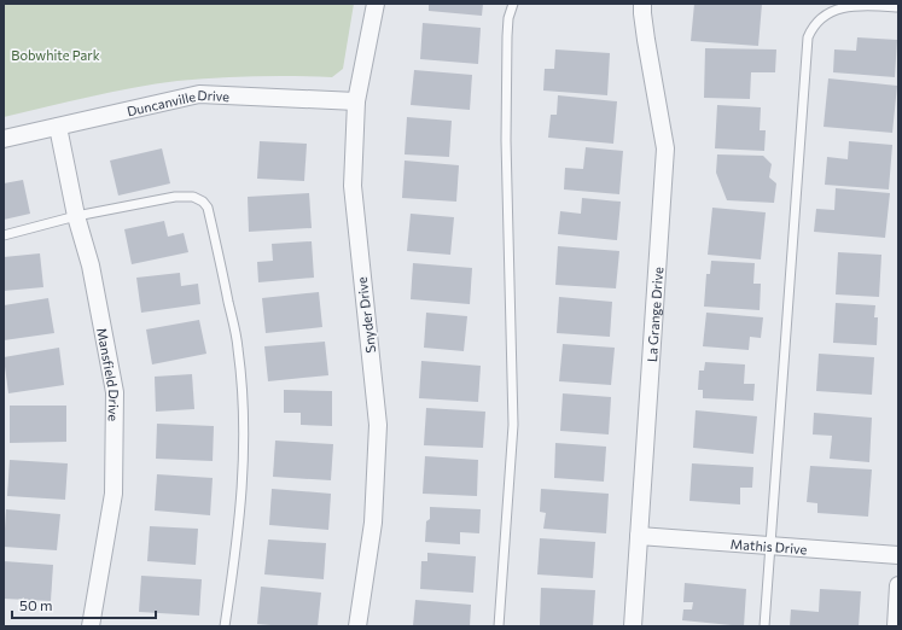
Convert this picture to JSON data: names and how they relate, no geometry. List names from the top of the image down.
{
  "streets": {
    "street": [
      "Duncanville Drive",
      "La Grange Drive",
      "Snyder Drive",
      "Mansfield Drive",
      "Mathis Drive"
    ]
  },
  "crossings": [
    ["Duncanville Drive", "Snyder Drive"],
    ["Duncanville Drive", "Mansfield Drive"],
    ["La Grange Drive", "Mathis Drive"]
  ],
  "parks": ["Bobwhite Park"],
  "scale_bar": "50 m"
}
